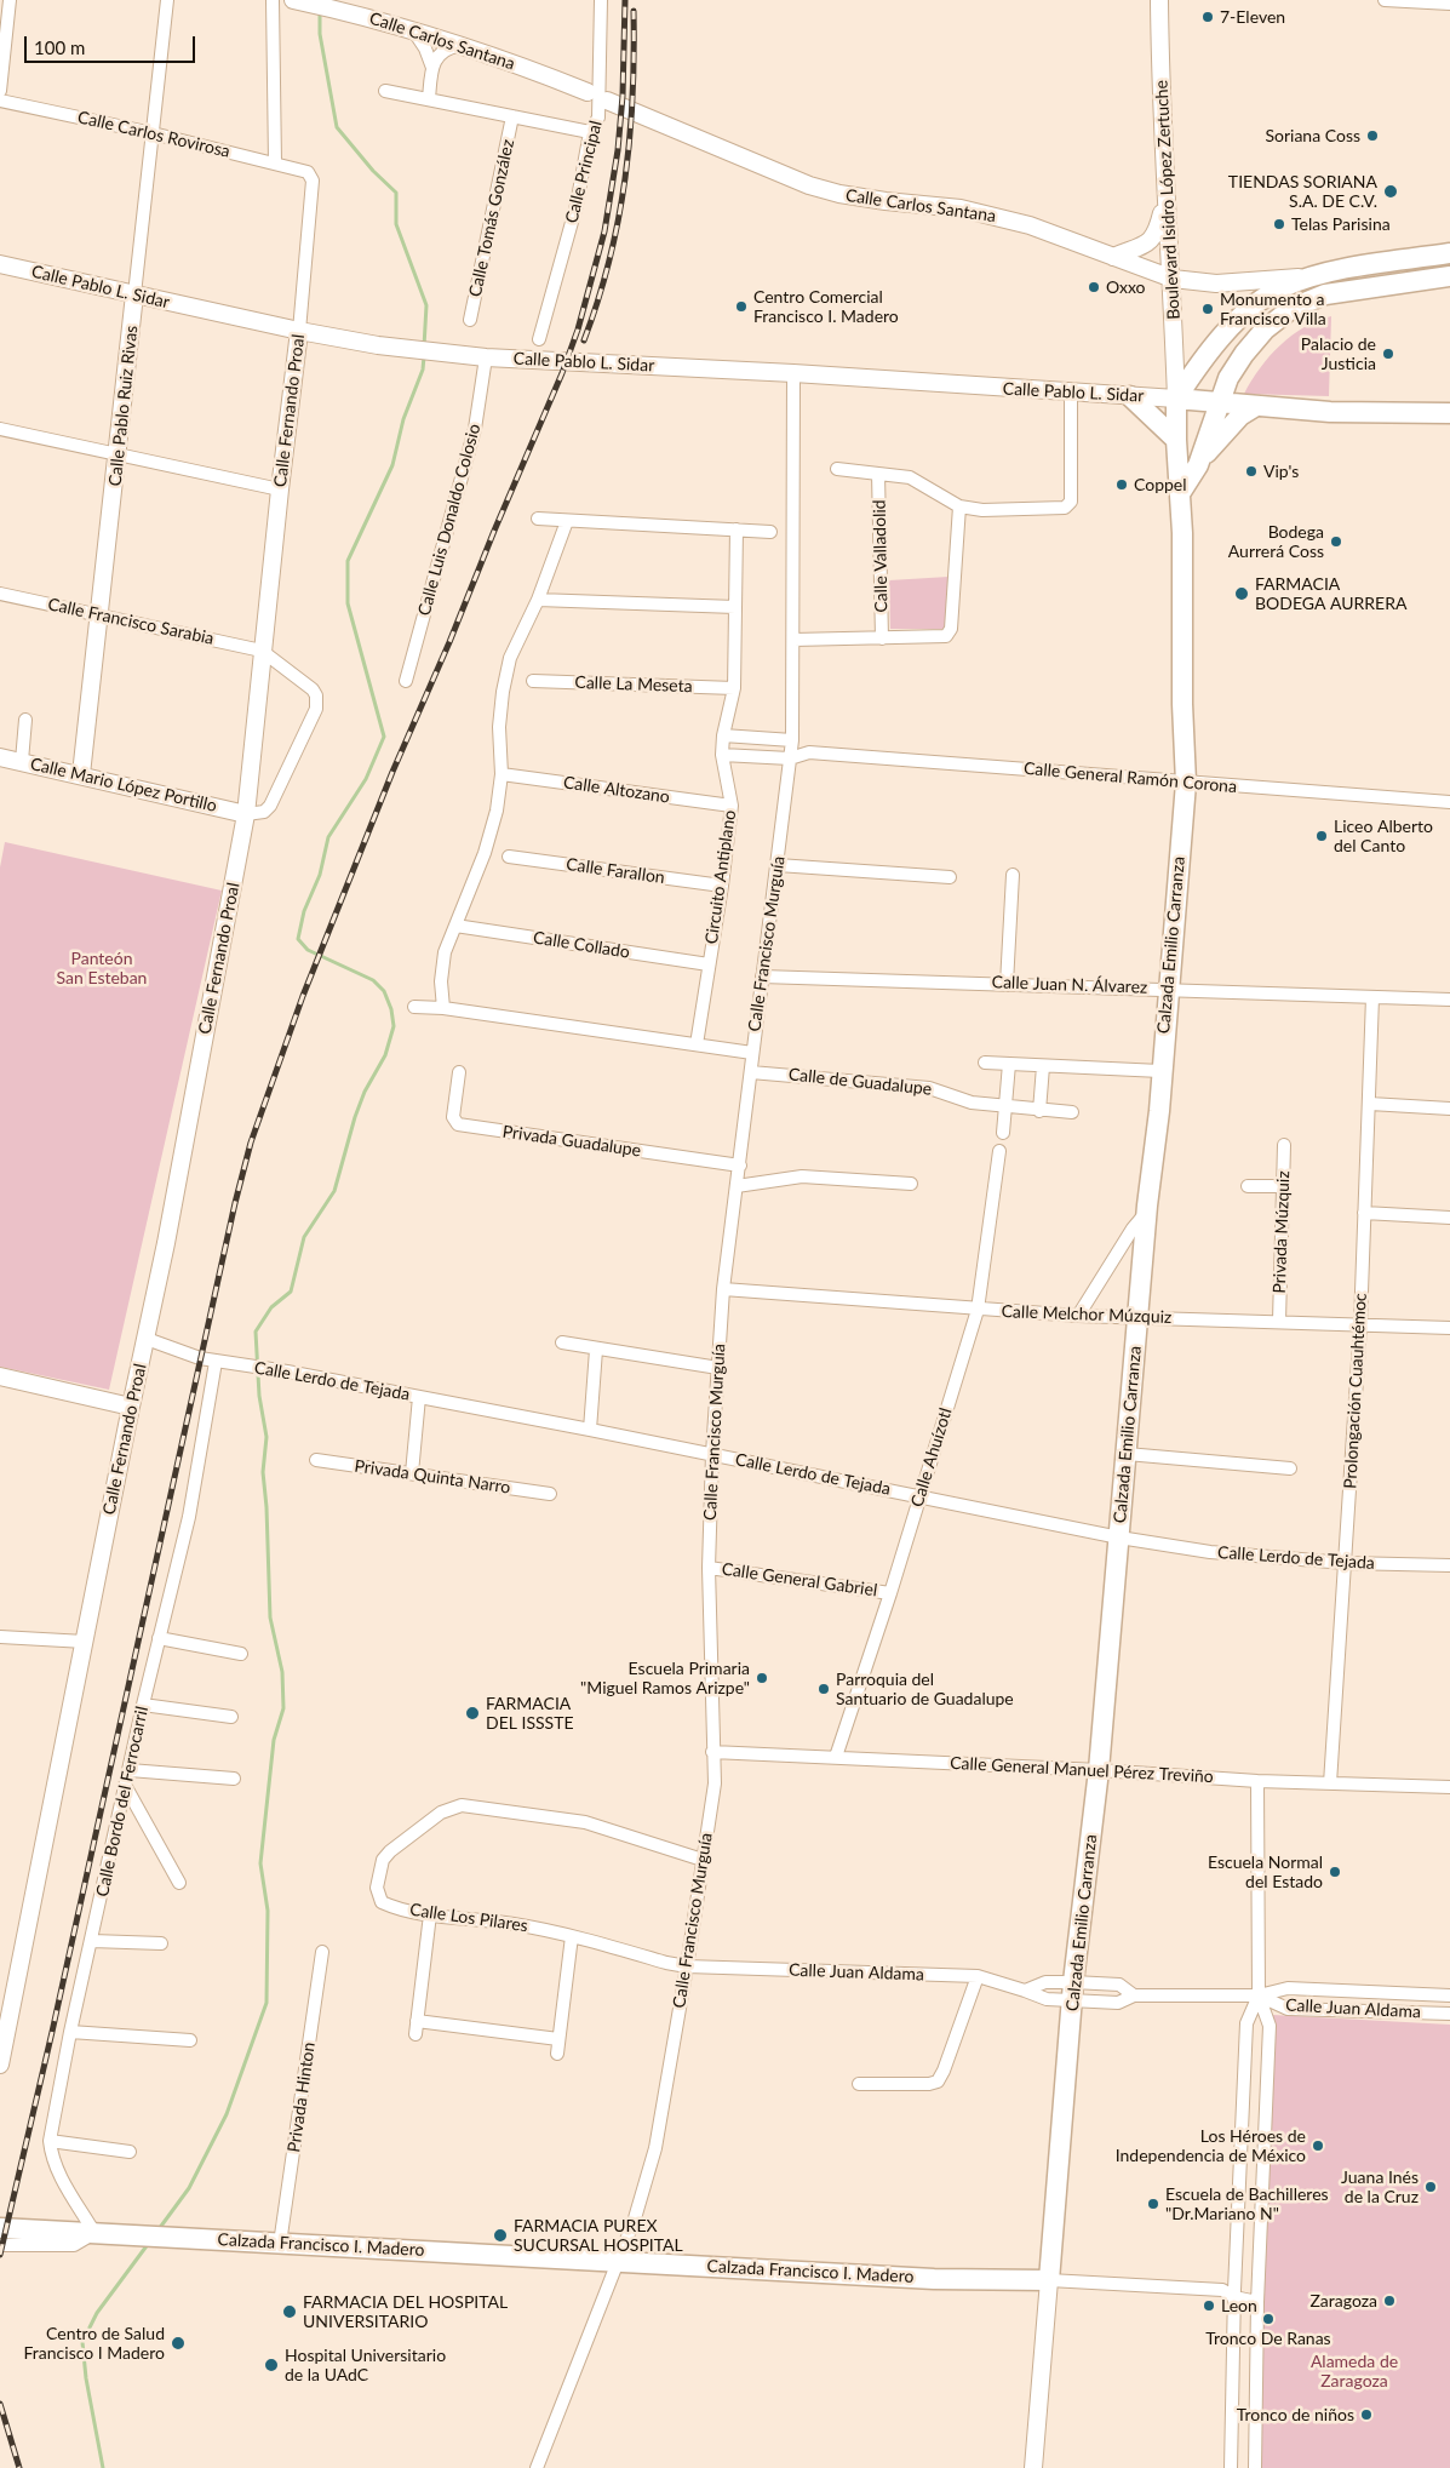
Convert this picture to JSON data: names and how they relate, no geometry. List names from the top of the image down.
{
  "streets": {
    "main road": ["Calzada Emilio Carranza", "Calzada Francisco I. Madero"],
    "street": [
      "Calle Carlos Santana",
      "Calle Carlos Rovirosa",
      "Calle Principal",
      "Boulevard Isidro López Zertuche",
      "Calle Tomás González",
      "Calle Pablo L. Sidar",
      "Calle Pablo Ruiz Rivas",
      "Calle Fernando Proal",
      "Calle Luis Donaldo Colosio",
      "Calle Valladolid",
      "Calle Francisco Sarabia",
      "Calle La Meseta",
      "Calle General Ramón Corona",
      "Calle Mario López Portillo",
      "Calle Altozano",
      "Calle Farallon",
      "Circuito Antiplano",
      "Calle Francisco Murguía",
      "Calle Collado",
      "Calle Juan N. Álvarez",
      "Calle de Guadalupe",
      "Privada Guadalupe",
      "Privada Múzquiz",
      "Calle Melchor Múzquiz",
      "Calle Lerdo de Tejada",
      "Prolongación Cuauhtémoc",
      "Calle Ahuízotl",
      "Privada Quinta Narro",
      "Calle General Gabriel",
      "Calle General Manuel Pérez Treviño",
      "Calle Bordo del Ferrocarril",
      "Calle Los Pilares",
      "Calle Juan Aldama",
      "Privada Hinton"
    ]
  },
  "crossings": [
    ["Calle Carlos Santana", "Boulevard Isidro López Zertuche"],
    ["Calle Carlos Rovirosa", "Calle Pablo Ruiz Rivas"],
    ["Calle Carlos Rovirosa", "Calle Fernando Proal"],
    ["Boulevard Isidro López Zertuche", "Calle Pablo L. Sidar"],
    ["Boulevard Isidro López Zertuche", "Calzada Emilio Carranza"],
    ["Calle Pablo L. Sidar", "Calle Pablo Ruiz Rivas"],
    ["Calle Pablo L. Sidar", "Calle Fernando Proal"],
    ["Calle Pablo L. Sidar", "Calle Luis Donaldo Colosio"],
    ["Calle Pablo L. Sidar", "Calle Francisco Murguía"],
    ["Calle Pablo L. Sidar", "Calzada Emilio Carranza"],
    ["Calle Pablo Ruiz Rivas", "Calle Francisco Sarabia"],
    ["Calle Pablo Ruiz Rivas", "Calle Mario López Portillo"],
    ["Calle Fernando Proal", "Calle Francisco Sarabia"],
    ["Calle Fernando Proal", "Calle Mario López Portillo"],
    ["Calle Fernando Proal", "Calle Lerdo de Tejada"],
    ["Calle La Meseta", "Circuito Antiplano"],
    ["Calle General Ramón Corona", "Calle Francisco Murguía"],
    ["Calle General Ramón Corona", "Calzada Emilio Carranza"],
    ["Calle Altozano", "Circuito Antiplano"],
    ["Calle Farallon", "Circuito Antiplano"],
    ["Circuito Antiplano", "Calle Collado"],
    ["Calle Francisco Murguía", "Calle Juan N. Álvarez"],
    ["Calle Francisco Murguía", "Calle de Guadalupe"],
    ["Calle Francisco Murguía", "Privada Guadalupe"],
    ["Calle Francisco Murguía", "Calle Melchor Múzquiz"],
    ["Calle Francisco Murguía", "Calle Lerdo de Tejada"],
    ["Calle Francisco Murguía", "Calle General Gabriel"],
    ["Calle Francisco Murguía", "Calle General Manuel Pérez Treviño"],
    ["Calle Francisco Murguía", "Calle Los Pilares"],
    ["Calle Francisco Murguía", "Calle Juan Aldama"],
    ["Calle Francisco Murguía", "Calzada Francisco I. Madero"],
    ["Calzada Emilio Carranza", "Calle Juan N. Álvarez"],
    ["Calzada Emilio Carranza", "Calle Melchor Múzquiz"],
    ["Calzada Emilio Carranza", "Calle Lerdo de Tejada"],
    ["Calzada Emilio Carranza", "Calle General Manuel Pérez Treviño"],
    ["Calzada Emilio Carranza", "Calle Juan Aldama"],
    ["Calzada Emilio Carranza", "Calzada Francisco I. Madero"],
    ["Calle Juan N. Álvarez", "Prolongación Cuauhtémoc"],
    ["Privada Múzquiz", "Calle Melchor Múzquiz"],
    ["Calle Melchor Múzquiz", "Prolongación Cuauhtémoc"],
    ["Calle Melchor Múzquiz", "Calle Ahuízotl"],
    ["Calle Lerdo de Tejada", "Prolongación Cuauhtémoc"],
    ["Calle Lerdo de Tejada", "Calle Ahuízotl"],
    ["Calle Lerdo de Tejada", "Calle Bordo del Ferrocarril"],
    ["Prolongación Cuauhtémoc", "Calle General Manuel Pérez Treviño"],
    ["Calle Ahuízotl", "Calle General Gabriel"],
    ["Calle Ahuízotl", "Calle General Manuel Pérez Treviño"],
    ["Calle Bordo del Ferrocarril", "Calzada Francisco I. Madero"],
    ["Calle Los Pilares", "Calle Juan Aldama"],
    ["Privada Hinton", "Calzada Francisco I. Madero"]
  ],
  "parks": ["Panteón San Esteban", "Alameda de Zaragoza"],
  "places": [
    "7-Eleven",
    "Soriana Coss",
    "TIENDAS SORIANA S.A. DE C.V.",
    "Telas Parisina",
    "Oxxo",
    "Centro Comercial Francisco I. Madero",
    "Monumento a Francisco Villa",
    "Palacio de Justicia",
    "Vip's",
    "Coppel",
    "Bodega Aurrerá Coss",
    "FARMACIA BODEGA AURRERA",
    "Liceo Alberto del Canto",
    "Escuela Primaria \"Miguel Ramos Arizpe\"",
    "Parroquia del Santuario de Guadalupe",
    "FARMACIA DEL ISSSTE",
    "Escuela Normal del Estado",
    "Los Héroes de Independencia de México",
    "Juana Inés de la Cruz",
    "Escuela de Bachilleres \"Dr.Mariano N\"",
    "FARMACIA PUREX SUCURSAL HOSPITAL",
    "Zaragoza",
    "Leon",
    "FARMACIA DEL HOSPITAL UNIVERSITARIO",
    "Tronco De Ranas",
    "Centro de Salud Francisco I Madero",
    "Hospital Universitario de la UAdC",
    "Tronco de niños"
  ],
  "scale_bar": "100 m"
}
